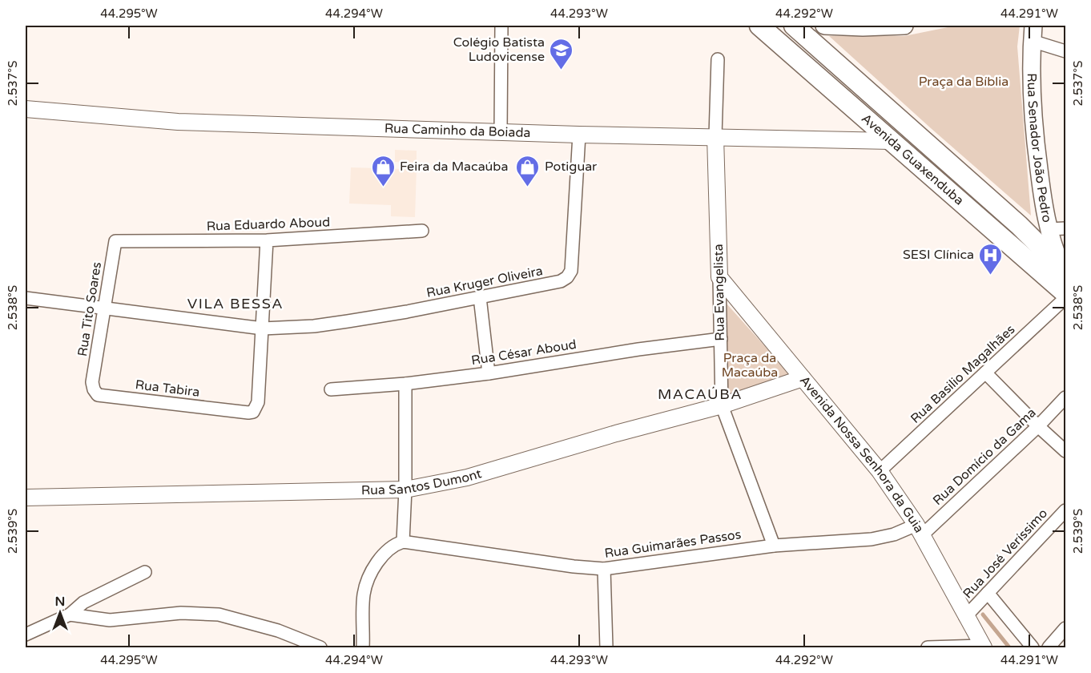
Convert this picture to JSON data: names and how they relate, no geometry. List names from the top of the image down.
{
  "streets": {
    "main road": ["Rua Senador João Pedro", "Avenida Guaxenduba"],
    "street": [
      "Rua Caminho da Boiada",
      "Rua Eduardo Aboud",
      "Rua Kruger Oliveira",
      "Rua Evangelista",
      "Rua Tito Soares",
      "Rua César Aboud",
      "Rua Basilio Magalhães",
      "Rua Tabira",
      "Avenida Nossa Senhora da Guia",
      "Rua Domício da Gama",
      "Rua Santos Dumont",
      "Rua Guimarães Passos",
      "Rua José Veríssimo"
    ]
  },
  "crossings": [
    ["Rua Caminho da Boiada", "Avenida Guaxenduba"],
    ["Rua Caminho da Boiada", "Rua Kruger Oliveira"],
    ["Rua Caminho da Boiada", "Rua Evangelista"],
    ["Rua Senador João Pedro", "Avenida Guaxenduba"],
    ["Rua Eduardo Aboud", "Rua Tito Soares"],
    ["Rua Kruger Oliveira", "Rua Tito Soares"],
    ["Rua Kruger Oliveira", "Rua Tabira"],
    ["Rua Evangelista", "Rua César Aboud"],
    ["Rua Evangelista", "Avenida Nossa Senhora da Guia"],
    ["Rua Evangelista", "Rua Santos Dumont"],
    ["Rua Evangelista", "Rua Guimarães Passos"],
    ["Rua Tito Soares", "Rua Tabira"],
    ["Rua Basilio Magalhães", "Avenida Nossa Senhora da Guia"],
    ["Avenida Nossa Senhora da Guia", "Rua Domício da Gama"],
    ["Avenida Nossa Senhora da Guia", "Rua Santos Dumont"],
    ["Avenida Nossa Senhora da Guia", "Rua Guimarães Passos"],
    ["Avenida Nossa Senhora da Guia", "Rua José Veríssimo"],
    ["Rua Domício da Gama", "Rua Guimarães Passos"]
  ],
  "districts": ["VILA BESSA", "MACAÚBA"],
  "parks": ["Praça da Bíblia", "Praça da Macaúba"],
  "places": {
    "school or university": ["Colégio Batista Ludovicense"],
    "shop": ["Feira da Macaúba", "Potiguar"],
    "hospital": ["SESI Clínica"]
  },
  "north": "top",
  "coordinates": [
    "44.295°W",
    "44.294°W",
    "44.293°W",
    "44.292°W",
    "44.291°W",
    "2.537°S",
    "2.538°S",
    "2.539°S"
  ]
}
